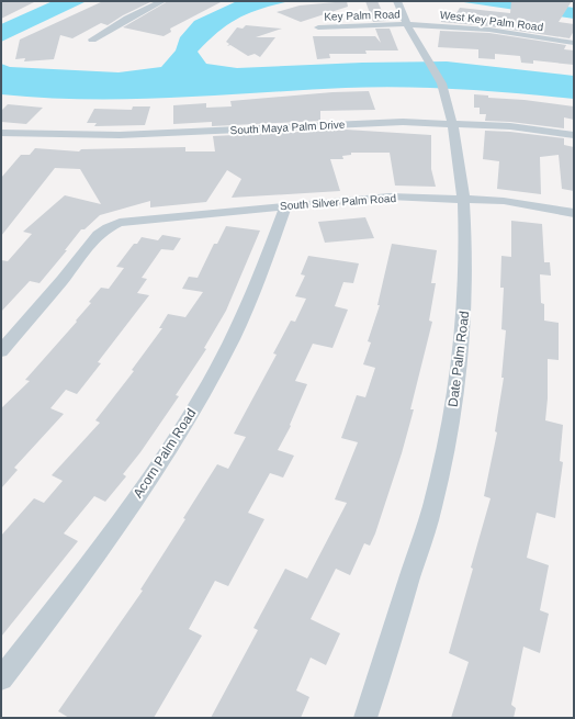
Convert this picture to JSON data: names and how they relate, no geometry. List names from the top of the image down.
{
  "streets": {
    "street": [
      "Key Palm Road",
      "West Key Palm Road",
      "South Maya Palm Drive",
      "South Silver Palm Road",
      "Date Palm Road",
      "Acorn Palm Road"
    ]
  },
  "crossings": [
    ["Key Palm Road", "West Key Palm Road"],
    ["Key Palm Road", "Date Palm Road"],
    ["West Key Palm Road", "Date Palm Road"],
    ["South Maya Palm Drive", "Date Palm Road"],
    ["South Silver Palm Road", "Date Palm Road"],
    ["South Silver Palm Road", "Acorn Palm Road"]
  ]
}
